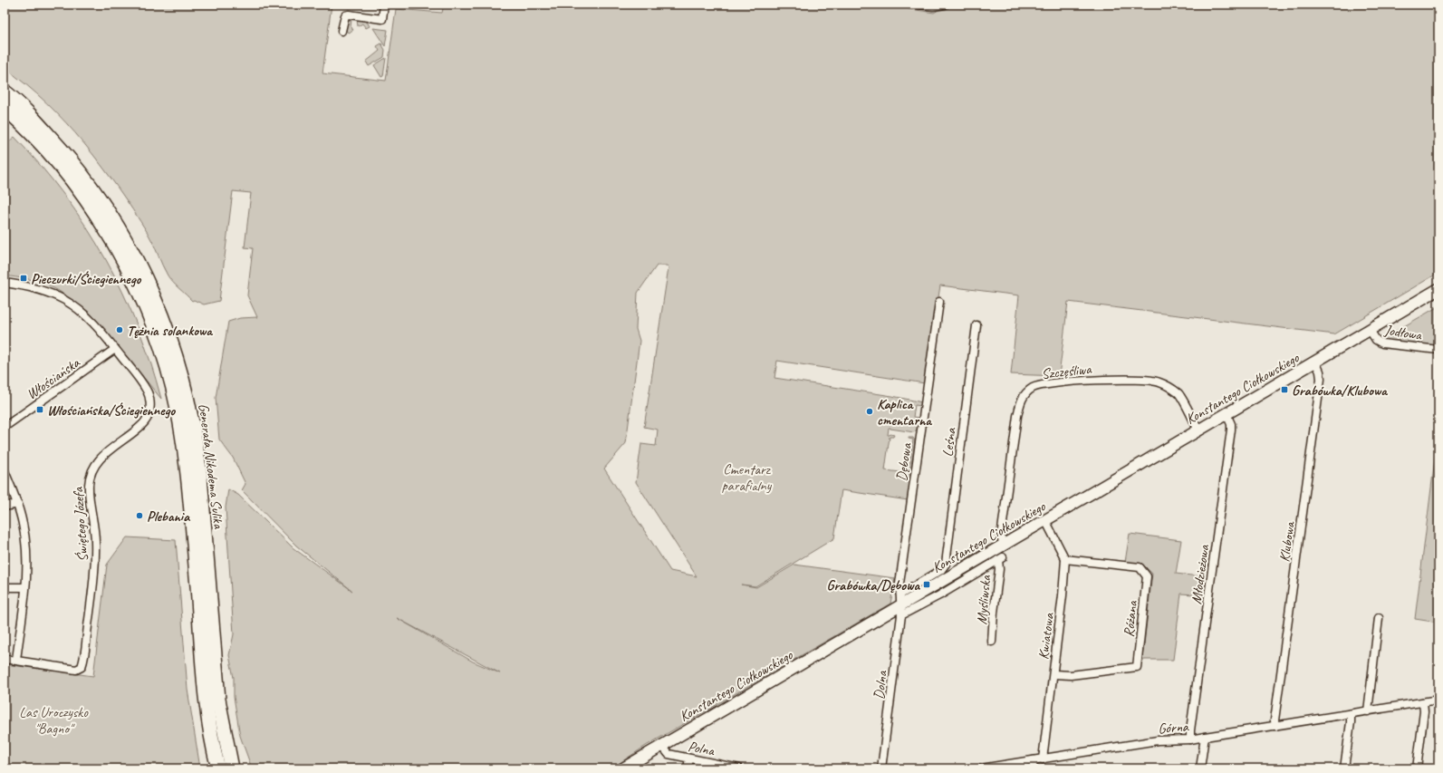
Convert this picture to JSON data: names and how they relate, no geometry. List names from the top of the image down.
{
  "streets": {
    "highway": ["Generała Nikodema Sulika"],
    "street": [
      "Jodłowa",
      "Szczęśliwa",
      "Włościańska",
      "Konstantego Ciołkowskiego",
      "Leśna",
      "Dębowa",
      "Świętego Józefa",
      "Klubowa",
      "Młodzieżowa",
      "Myśliwska",
      "Różana",
      "Kwiatowa",
      "Dolna",
      "Górna",
      "Polna"
    ]
  },
  "crossings": [
    ["Jodłowa", "Konstantego Ciołkowskiego"],
    ["Szczęśliwa", "Konstantego Ciołkowskiego"],
    ["Włościańska", "Świętego Józefa"],
    ["Konstantego Ciołkowskiego", "Leśna"],
    ["Konstantego Ciołkowskiego", "Dębowa"],
    ["Konstantego Ciołkowskiego", "Klubowa"],
    ["Konstantego Ciołkowskiego", "Młodzieżowa"],
    ["Konstantego Ciołkowskiego", "Myśliwska"],
    ["Konstantego Ciołkowskiego", "Dolna"],
    ["Konstantego Ciołkowskiego", "Polna"],
    ["Leśna", "Dębowa"],
    ["Leśna", "Myśliwska"],
    ["Leśna", "Dolna"],
    ["Dębowa", "Myśliwska"],
    ["Dębowa", "Dolna"],
    ["Klubowa", "Górna"],
    ["Młodzieżowa", "Górna"],
    ["Myśliwska", "Dolna"],
    ["Różana", "Kwiatowa"],
    ["Kwiatowa", "Górna"]
  ],
  "parks": ["Cmentarz parafialny", "Las Uroczysko \"Bagno\""],
  "places": {
    "transit": [
      "Pieczurki/Ściegiennego",
      "Grabówka/Klubowa",
      "Włościańska/Ściegiennego",
      "Grabówka/Dębowa"
    ],
    "other": ["Tężnia solankowa", "Kaplica cmentarna", "Plebania"]
  }
}
